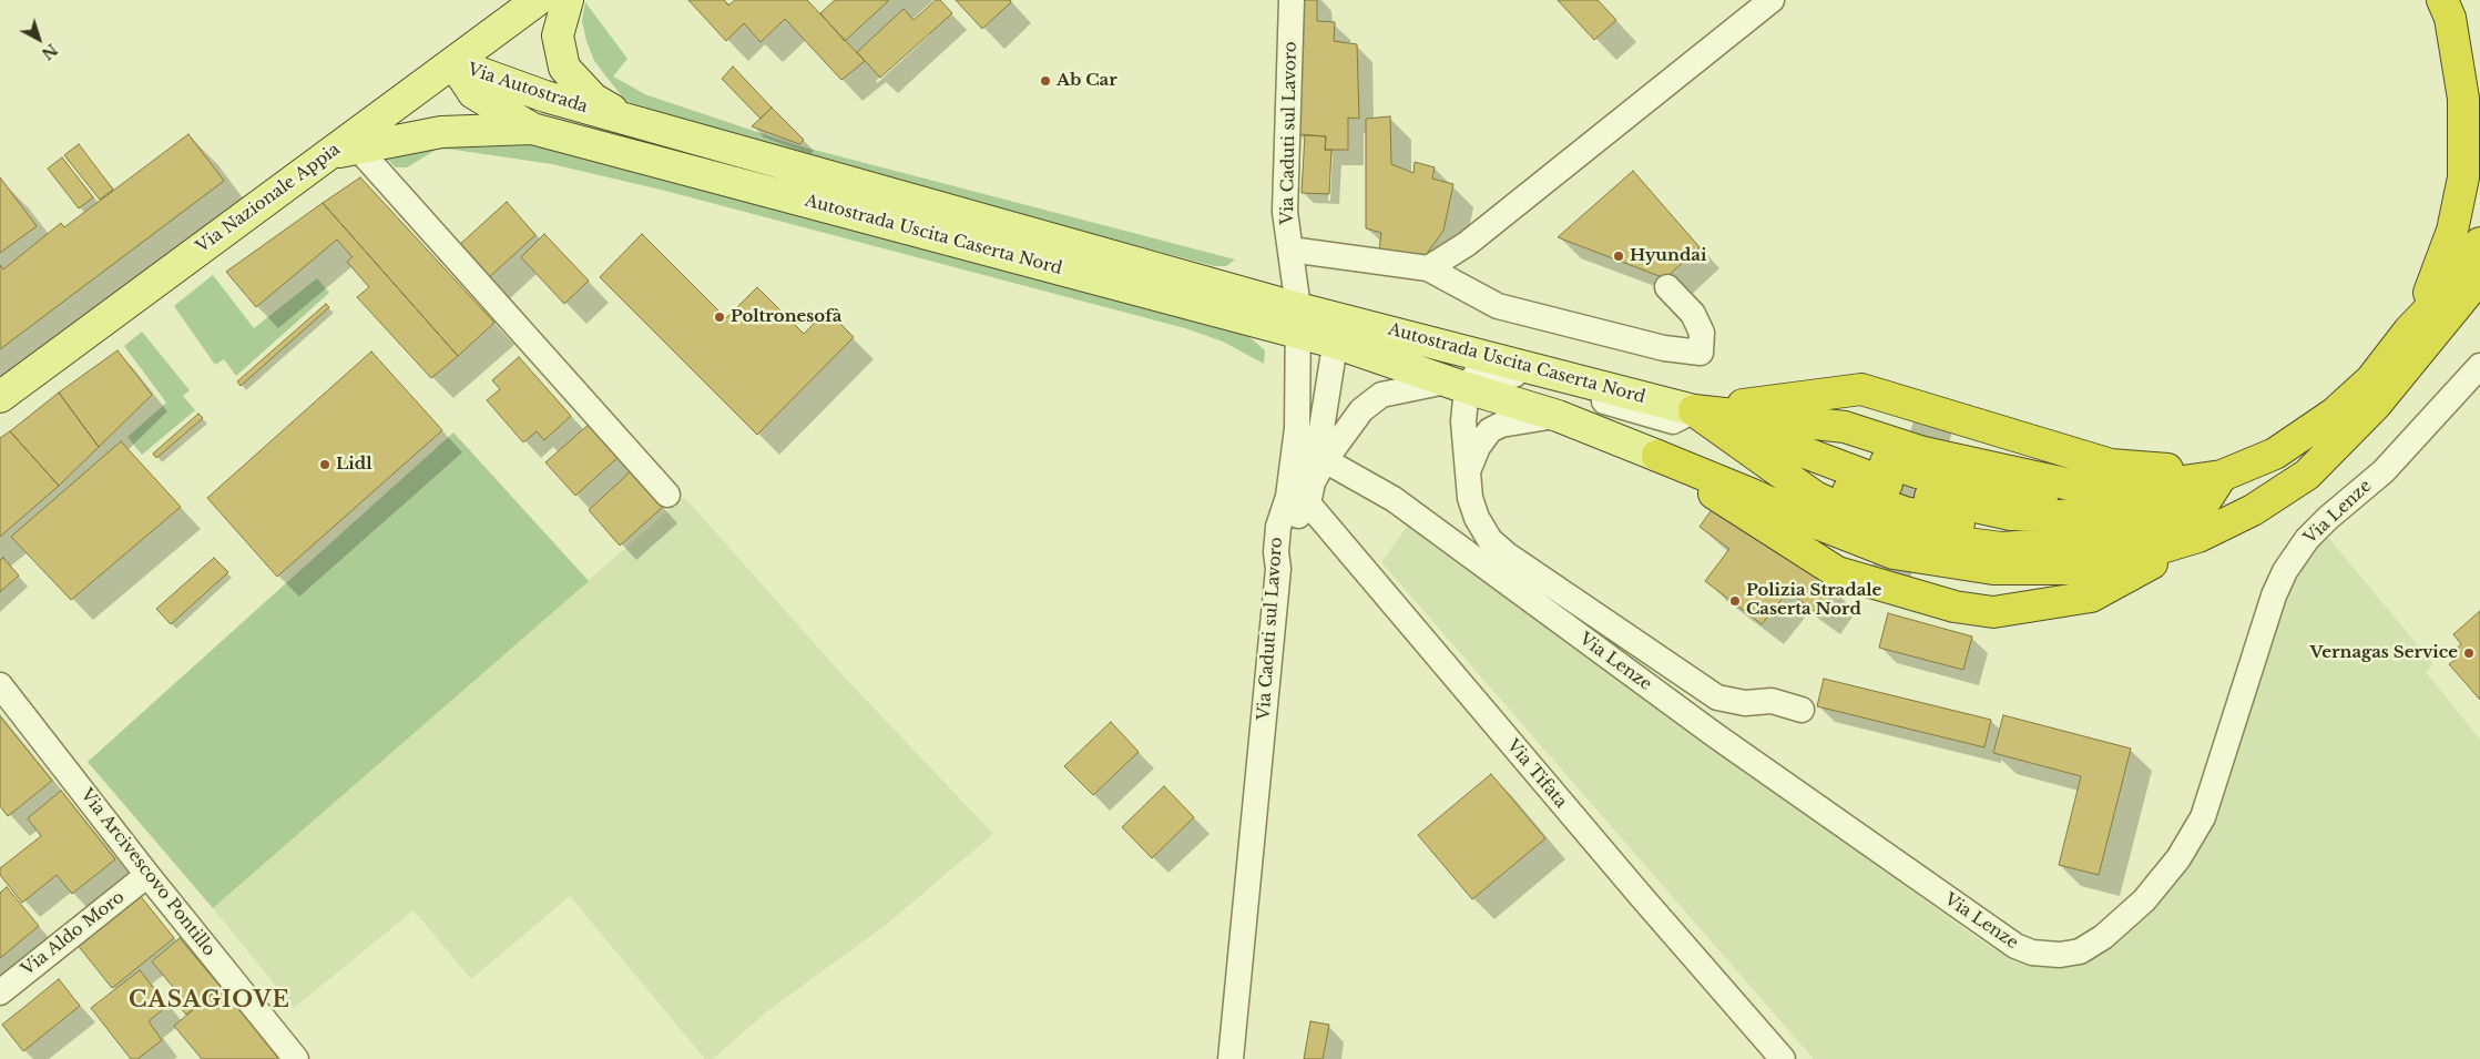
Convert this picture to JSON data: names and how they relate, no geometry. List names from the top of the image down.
{
  "streets": {
    "main road": ["Via Autostrada", "Via Nazionale Appia", "Autostrada Uscita Caserta Nord"],
    "street": [
      "Via Caduti sul Lavoro",
      "Via Lenze",
      "Via Tifata",
      "Via Arcivescovo Pontillo",
      "Via Aldo Moro"
    ]
  },
  "crossings": [
    ["Via Autostrada", "Via Nazionale Appia"],
    ["Via Autostrada", "Autostrada Uscita Caserta Nord"],
    ["Via Caduti sul Lavoro", "Autostrada Uscita Caserta Nord"],
    ["Via Caduti sul Lavoro", "Via Tifata"],
    ["Autostrada Uscita Caserta Nord", "Via Lenze"],
    ["Autostrada Uscita Caserta Nord", "Via Tifata"],
    ["Via Arcivescovo Pontillo", "Via Aldo Moro"]
  ],
  "districts": ["CASAGIOVE"],
  "places": [
    "Ab Car",
    "Hyundai",
    "Poltronesofà",
    "Lidl",
    "Polizia Stradale Caserta Nord",
    "Vernagas Service"
  ],
  "north": "bottom right"
}
